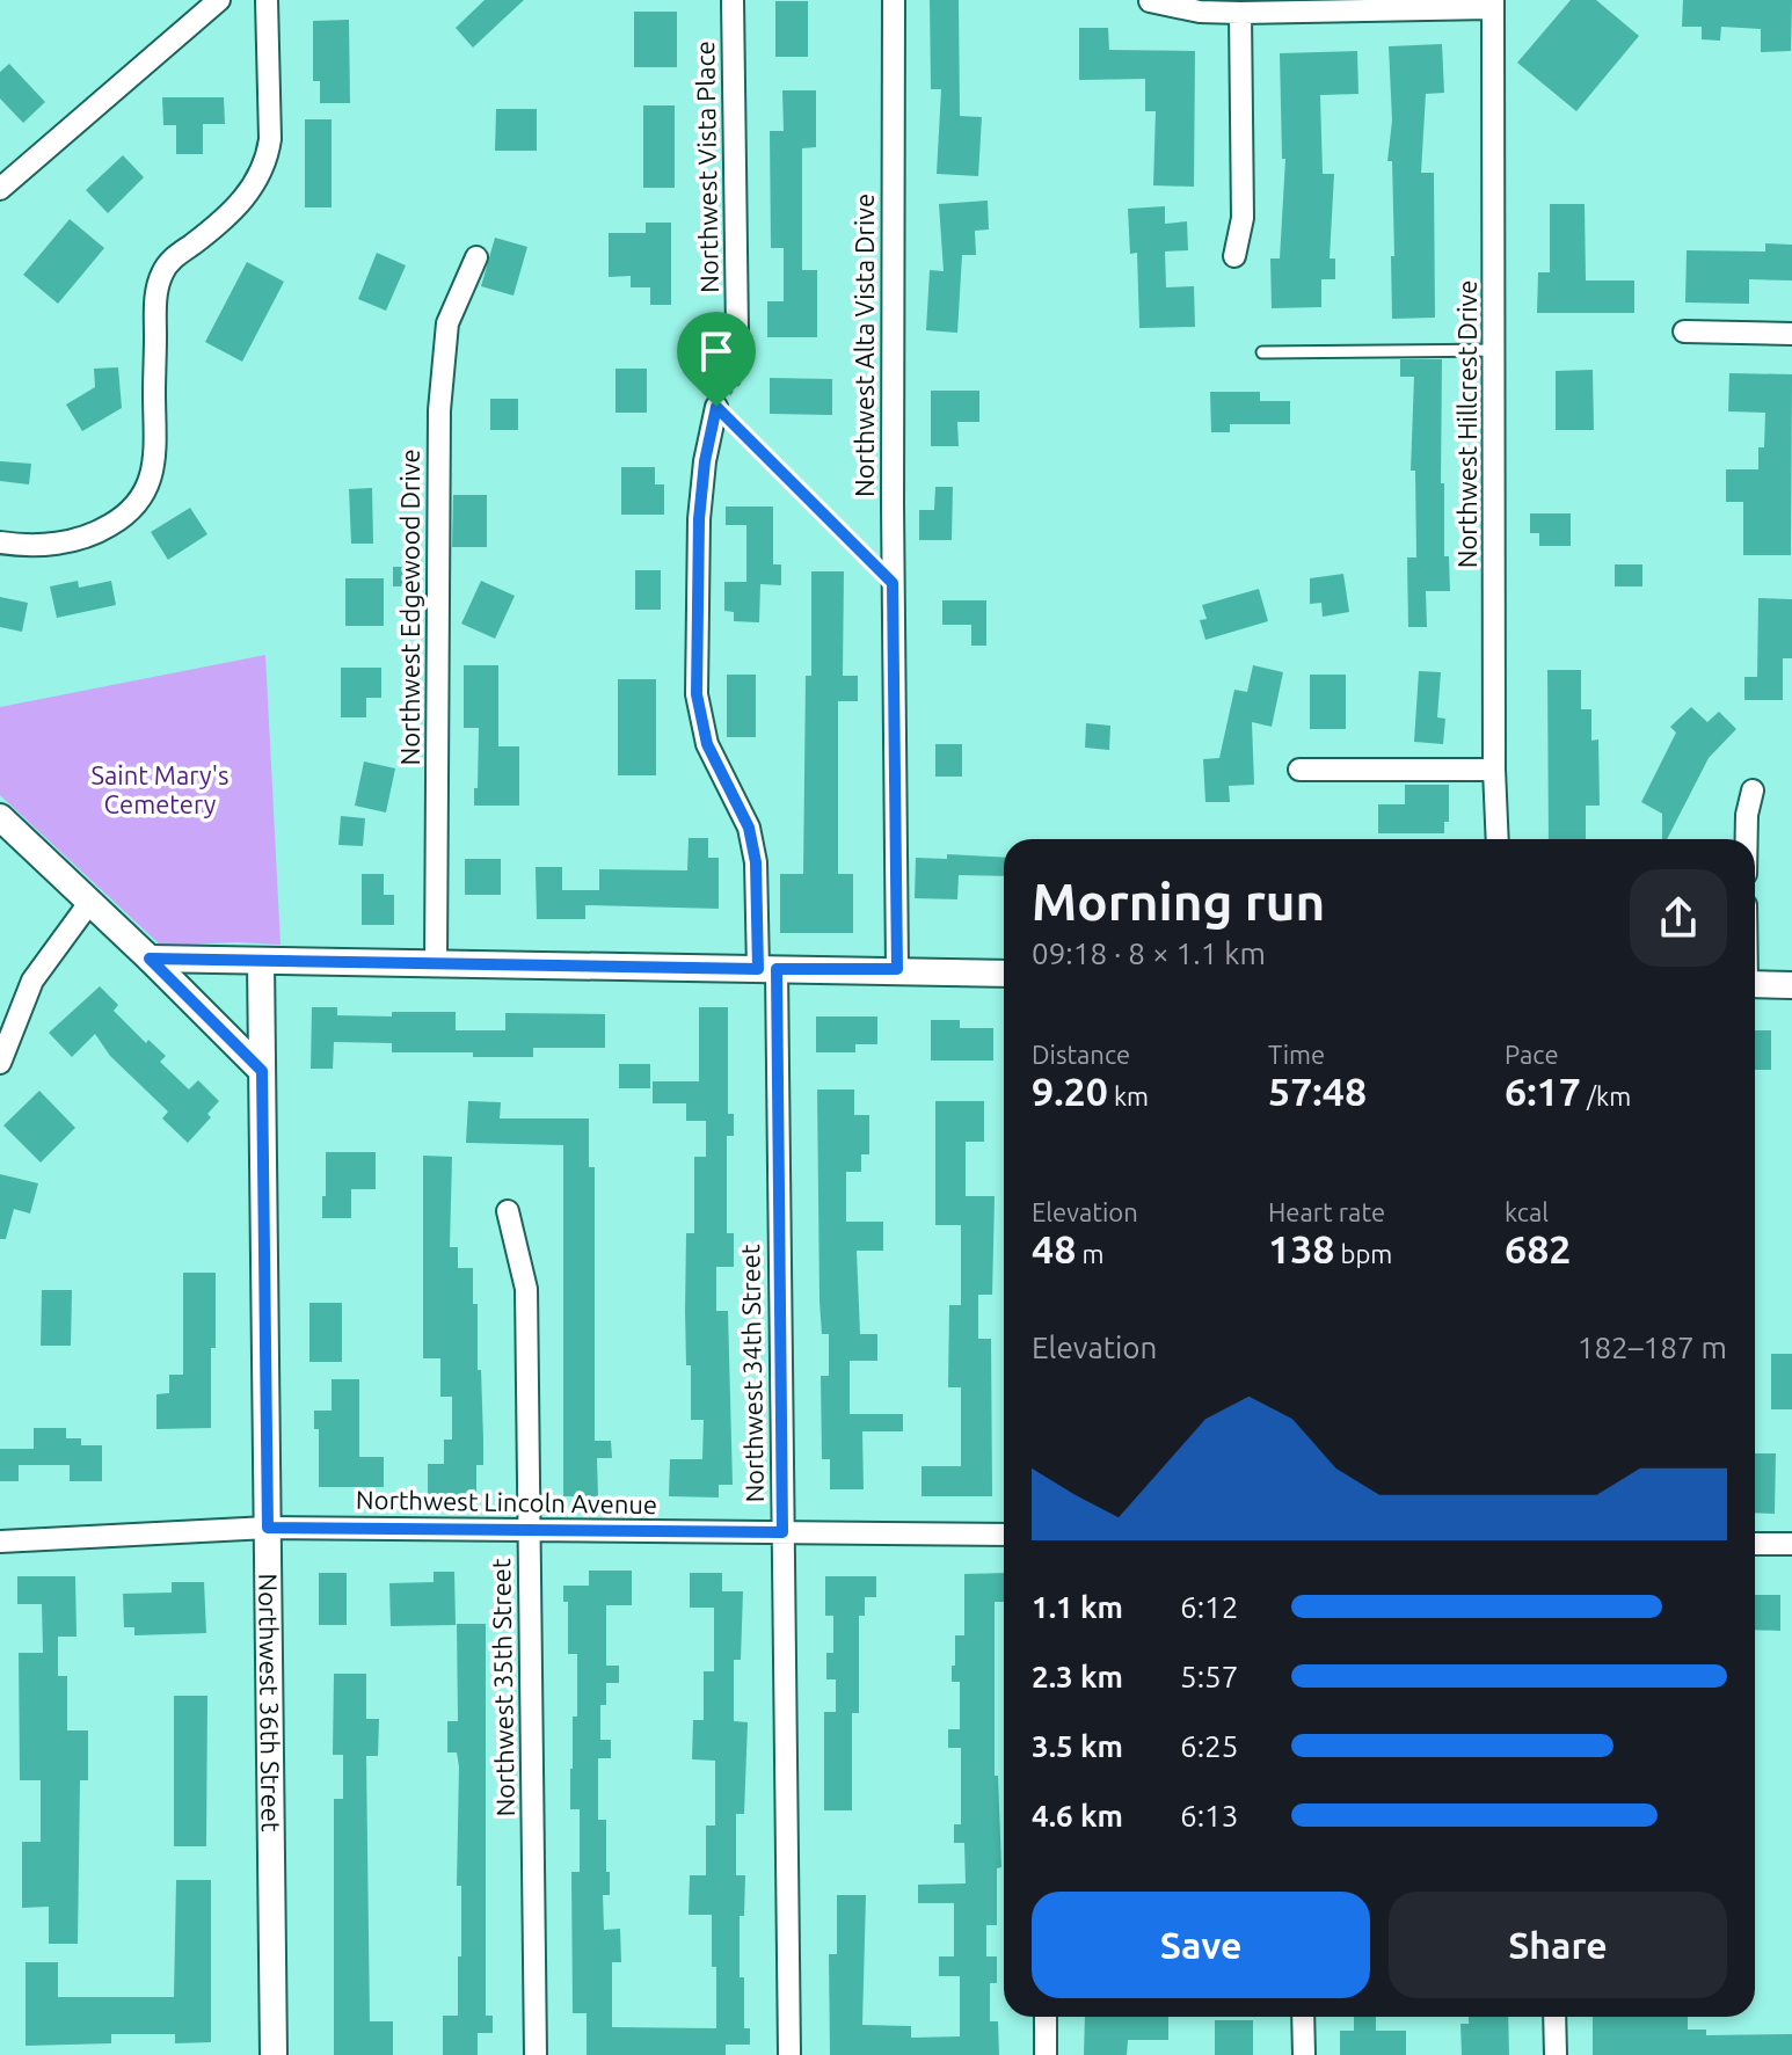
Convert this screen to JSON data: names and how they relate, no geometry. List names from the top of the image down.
{
  "streets": {
    "street": [
      "Northwest Vista Place",
      "Northwest Alta Vista Drive",
      "Northwest Hillcrest Drive",
      "Northwest Edgewood Drive",
      "Northwest 34th Street",
      "Northwest Lincoln Avenue",
      "Northwest 35th Street",
      "Northwest 36th Street"
    ]
  },
  "crossings": [
    ["Northwest 34th Street", "Northwest Lincoln Avenue"],
    ["Northwest Lincoln Avenue", "Northwest 35th Street"],
    ["Northwest Lincoln Avenue", "Northwest 36th Street"]
  ],
  "parks": ["Saint Mary's Cemetery"],
  "page": {
    "heading": ["Morning run", "09:18 · 8 × 1.1 km"],
    "stats": [
      ["Distance", "9.20 km"],
      ["Time", "57:48"],
      ["Pace", "6:17 /km"],
      ["Elevation", "48 m"],
      ["Heart rate", "138 bpm"],
      ["kcal", "682"]
    ],
    "chart": ["Elevation", "182–187 m"],
    "list": [
      {
        "name": "1.1 km",
        "note": "6:12"
      },
      {
        "name": "2.3 km",
        "note": "5:57"
      },
      {
        "name": "3.5 km",
        "note": "6:25"
      },
      {
        "name": "4.6 km",
        "note": "6:13"
      }
    ],
    "buttons": ["Save", "Share"]
  }
}
